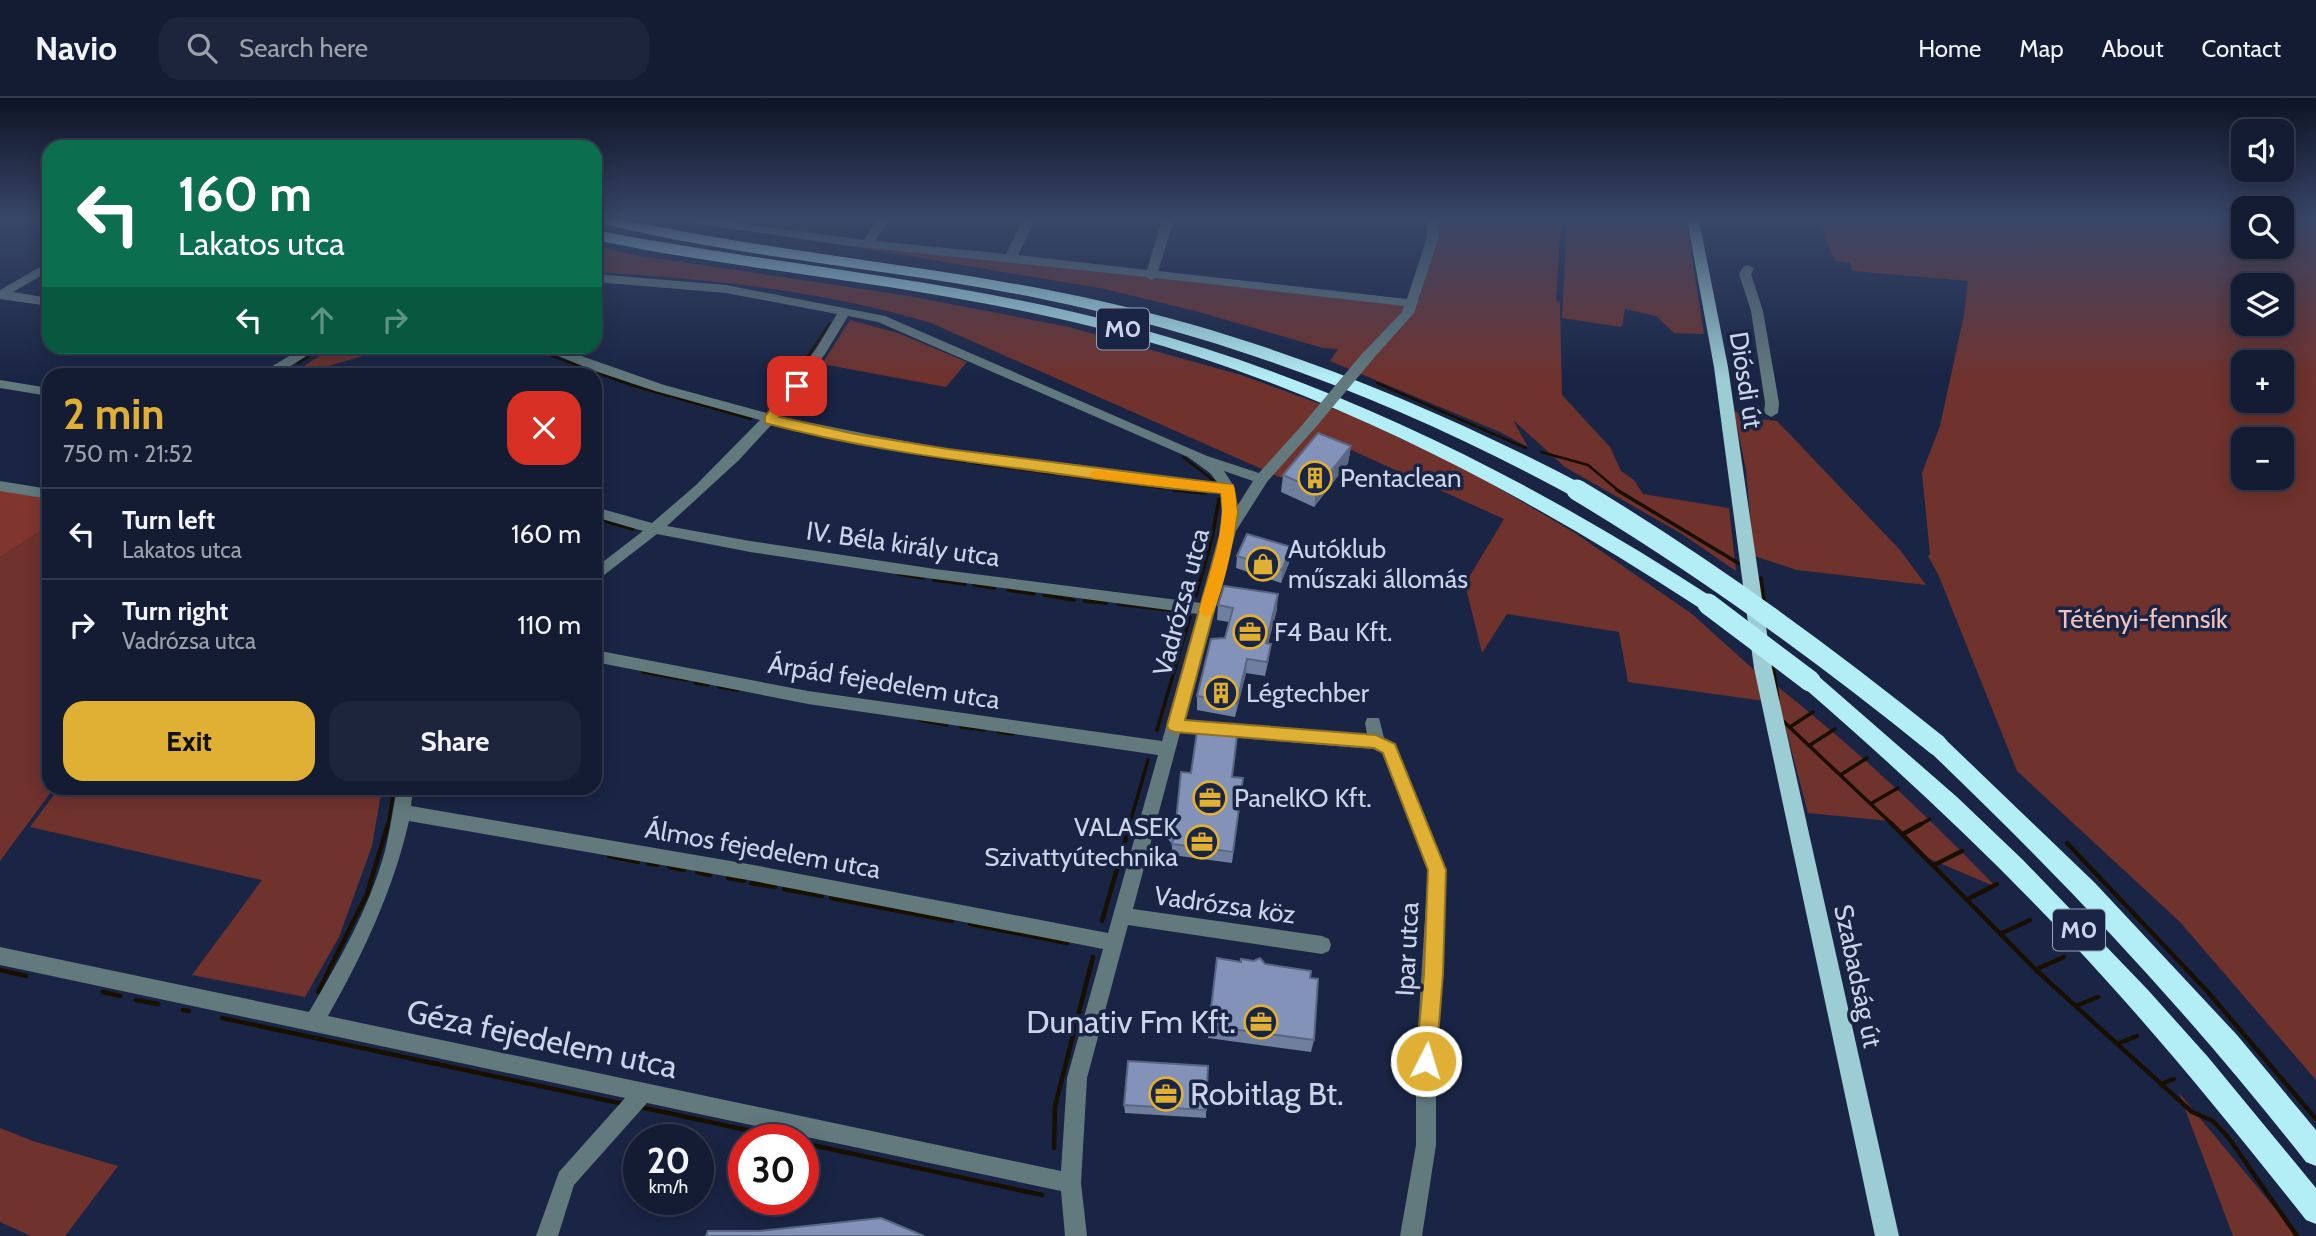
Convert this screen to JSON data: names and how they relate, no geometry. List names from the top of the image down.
{
  "streets": {
    "highway": ["M0"],
    "main road": ["Diósdi út", "Szabadság út"],
    "street": [
      "IV. Béla király utca",
      "Vadrózsa utca",
      "Árpád fejedelem utca",
      "Álmos fejedelem utca",
      "Vadrózsa köz",
      "Ipar utca",
      "Géza fejedelem utca"
    ]
  },
  "crossings": [
    ["Diósdi út", "Szabadság út"],
    ["IV. Béla király utca", "Vadrózsa utca"],
    ["Vadrózsa utca", "Árpád fejedelem utca"],
    ["Vadrózsa utca", "Álmos fejedelem utca"],
    ["Vadrózsa utca", "Vadrózsa köz"],
    ["Vadrózsa utca", "Ipar utca"],
    ["Vadrózsa utca", "Géza fejedelem utca"]
  ],
  "parks": ["Tétényi-fennsík"],
  "places": {
    "building": ["Pentaclean", "Légtechber"],
    "shop": ["Autóklub műszaki állomás"],
    "office": [
      "F4 Bau Kft.",
      "PanelKO Kft.",
      "VALASEK Szivattyútechnika",
      "Dunativ Fm Kft.",
      "Robitlag Bt."
    ]
  },
  "page": {
    "header": "Navio",
    "search": "Search here",
    "nav": [
      "Home",
      "Map",
      "About",
      "Contact"
    ],
    "map_buttons": ["+", "−"],
    "turn": ["160 m", "Lakatos utca"],
    "heading": ["2 min", "750 m · 21:52"],
    "list": [
      {
        "name": "Turn left",
        "note": "Lakatos utca",
        "value": "160 m"
      },
      {
        "name": "Turn right",
        "note": "Vadrózsa utca",
        "value": "110 m"
      }
    ],
    "buttons": ["Exit", "Share"],
    "speed": "20 km/h",
    "limit": "30"
  }
}
